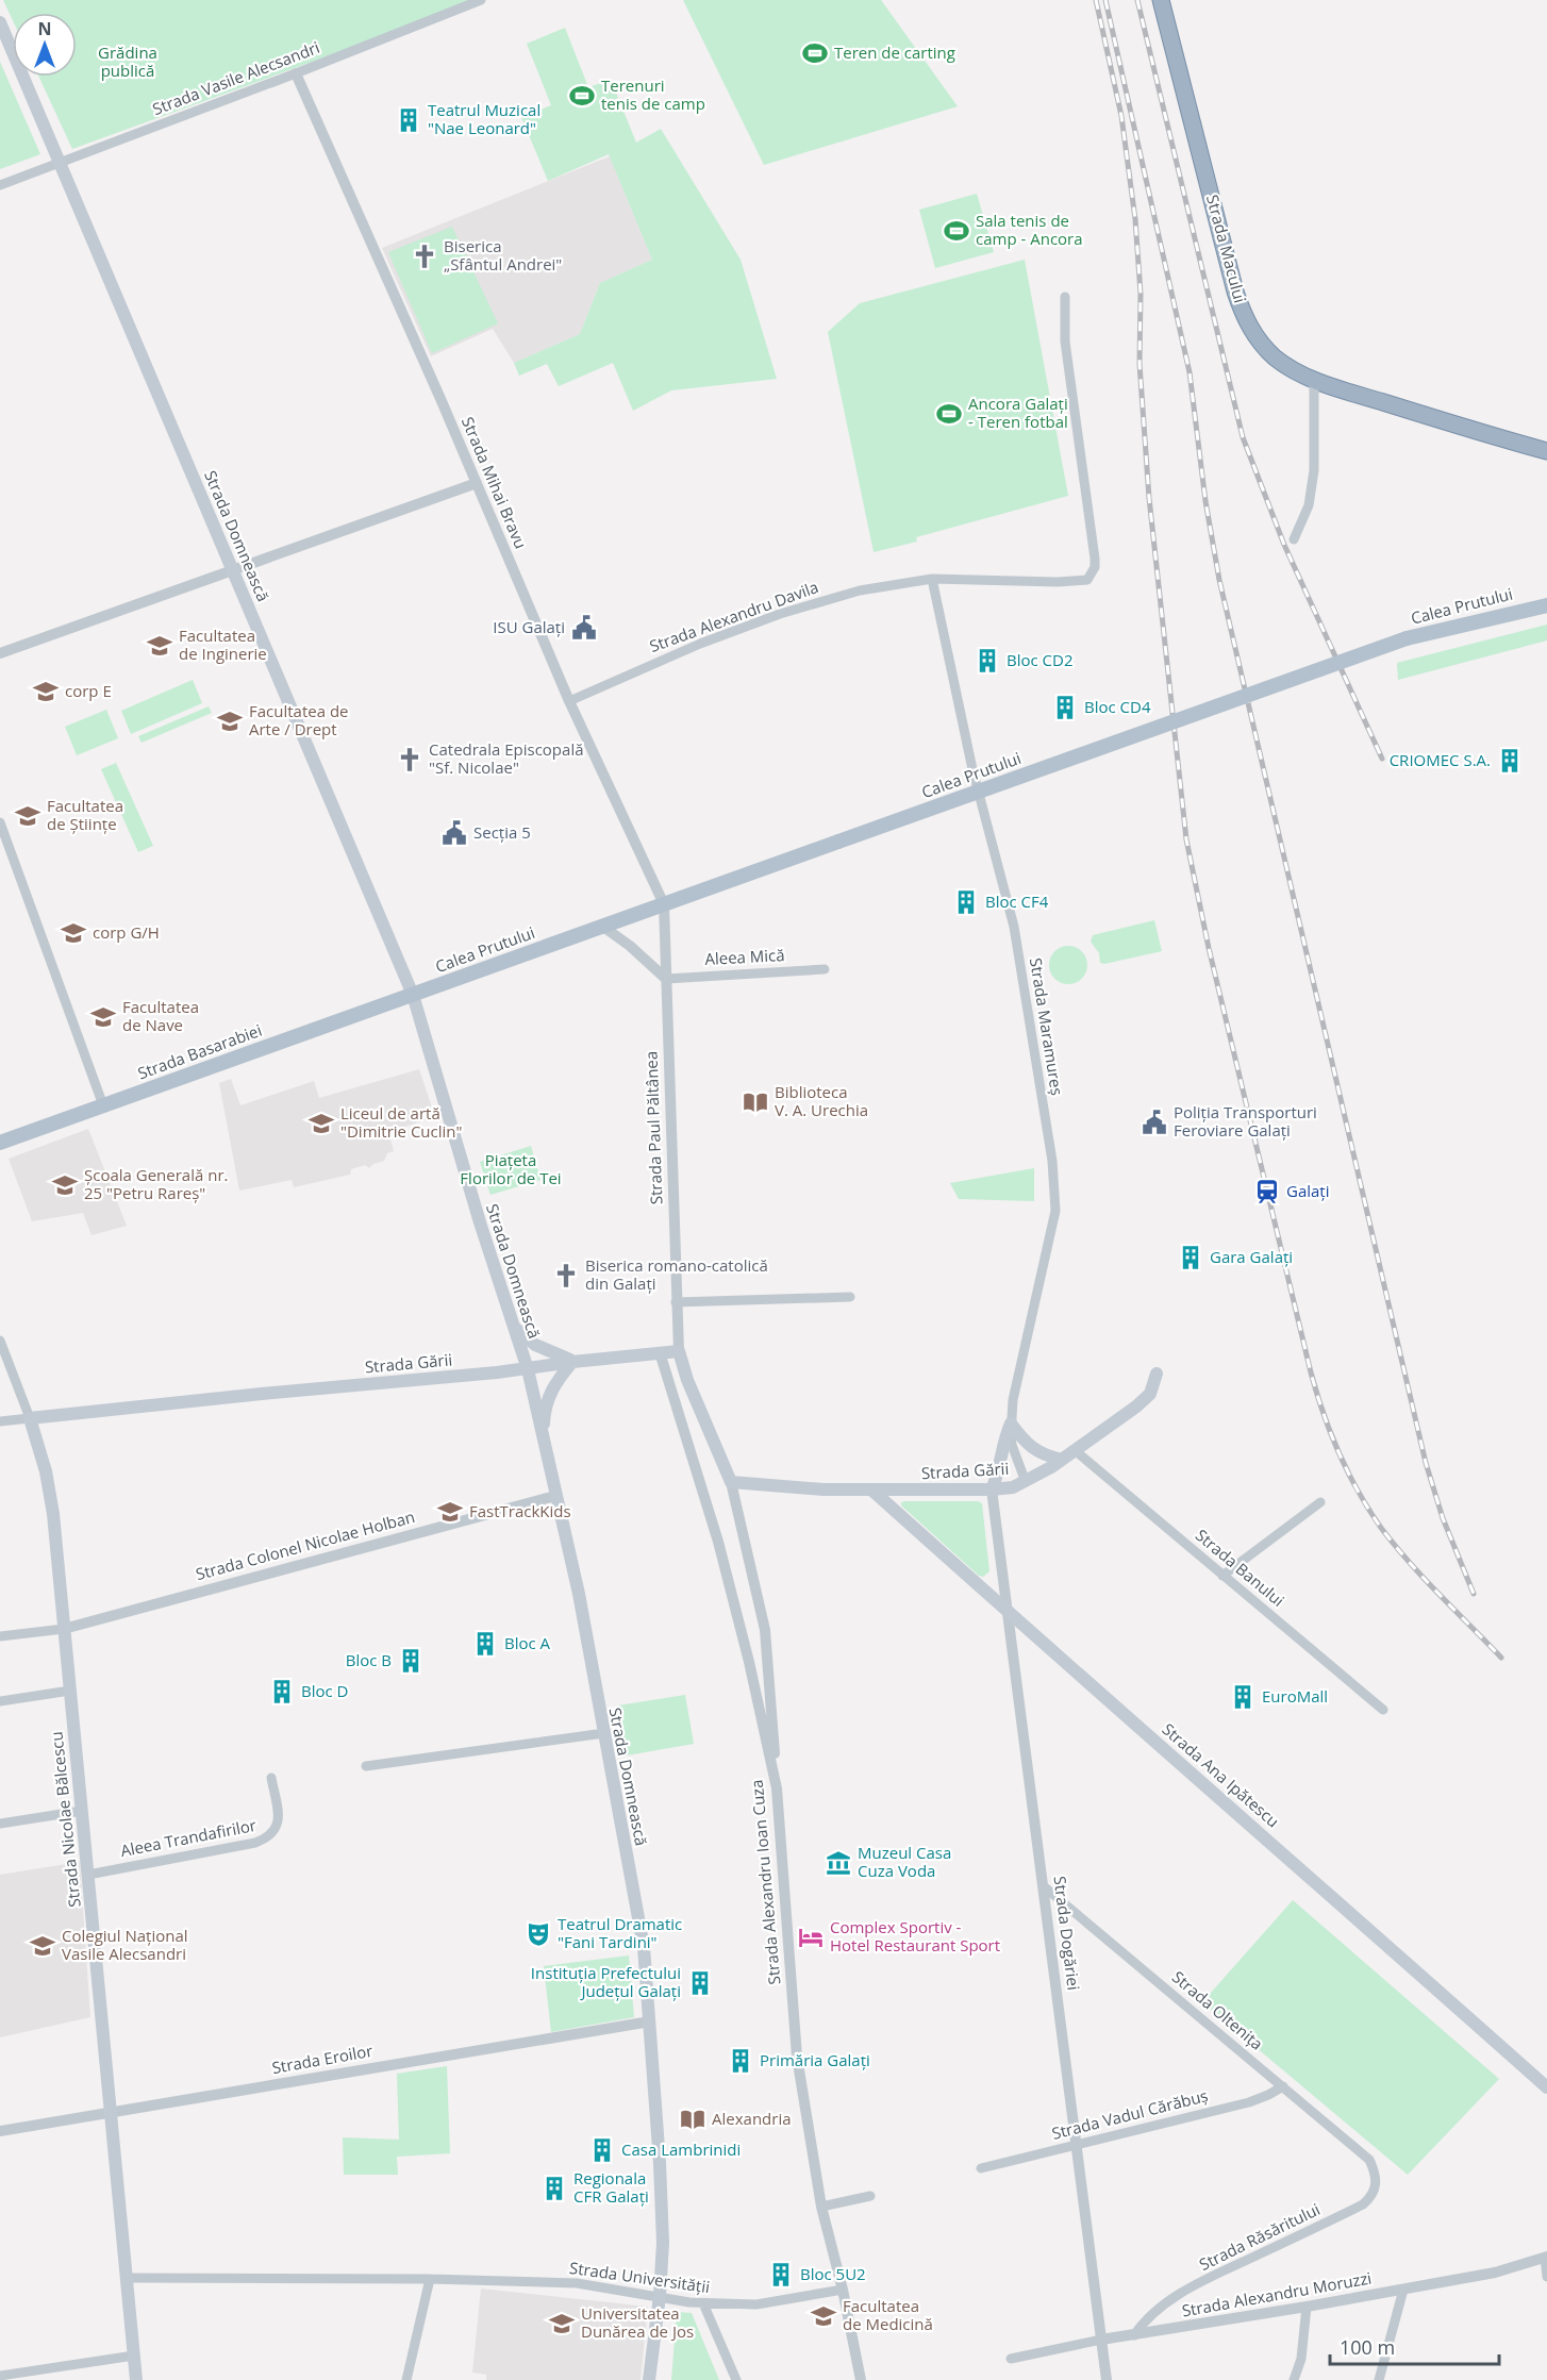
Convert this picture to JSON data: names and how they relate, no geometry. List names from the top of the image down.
{
  "streets": {
    "highway": ["Strada Macului"],
    "main road": [
      "Strada Domnească",
      "Calea Prutului",
      "Strada Basarabiei",
      "Strada Gării",
      "Strada Ana Ipătescu",
      "Strada Nicolae Bălcescu"
    ],
    "street": [
      "Strada Vasile Alecsandri",
      "Strada Mihai Bravu",
      "Strada Alexandru Davila",
      "Aleea Mică",
      "Strada Maramureș",
      "Strada Paul Păltânea",
      "Strada Colonel Nicolae Holban",
      "Strada Banului",
      "Aleea Trandafirilor",
      "Strada Alexandru Ioan Cuza",
      "Strada Dogăriei",
      "Strada Oltenița",
      "Strada Eroilor",
      "Strada Vadul Cărăbuș",
      "Strada Răsăritului",
      "Strada Universității",
      "Strada Alexandru Moruzzi"
    ]
  },
  "crossings": [
    ["Strada Vasile Alecsandri", "Strada Mihai Bravu"],
    ["Strada Vasile Alecsandri", "Strada Domnească"],
    ["Strada Mihai Bravu", "Calea Prutului"],
    ["Strada Mihai Bravu", "Strada Alexandru Davila"],
    ["Strada Mihai Bravu", "Strada Paul Păltânea"],
    ["Strada Domnească", "Calea Prutului"],
    ["Strada Domnească", "Strada Basarabiei"],
    ["Strada Domnească", "Strada Gării"],
    ["Strada Domnească", "Strada Colonel Nicolae Holban"],
    ["Strada Domnească", "Strada Eroilor"],
    ["Strada Domnească", "Strada Universității"],
    ["Calea Prutului", "Strada Basarabiei"],
    ["Calea Prutului", "Strada Paul Păltânea"],
    ["Strada Alexandru Davila", "Strada Maramureș"],
    ["Aleea Mică", "Strada Paul Păltânea"],
    ["Strada Maramureș", "Strada Gării"],
    ["Strada Paul Păltânea", "Strada Gării"],
    ["Strada Gării", "Strada Banului"],
    ["Strada Gării", "Strada Ana Ipătescu"],
    ["Strada Gării", "Strada Nicolae Bălcescu"],
    ["Strada Gării", "Strada Alexandru Ioan Cuza"],
    ["Strada Gării", "Strada Dogăriei"],
    ["Strada Colonel Nicolae Holban", "Strada Nicolae Bălcescu"],
    ["Strada Ana Ipătescu", "Strada Dogăriei"],
    ["Strada Nicolae Bălcescu", "Aleea Trandafirilor"],
    ["Strada Nicolae Bălcescu", "Strada Eroilor"],
    ["Strada Nicolae Bălcescu", "Strada Universității"],
    ["Strada Alexandru Ioan Cuza", "Strada Universității"],
    ["Strada Dogăriei", "Strada Oltenița"],
    ["Strada Dogăriei", "Strada Vadul Cărăbuș"],
    ["Strada Dogăriei", "Strada Alexandru Moruzzi"],
    ["Strada Oltenița", "Strada Vadul Cărăbuș"],
    ["Strada Oltenița", "Strada Răsăritului"],
    ["Strada Răsăritului", "Strada Alexandru Moruzzi"]
  ],
  "parks": ["Grădina publică", "Piațeta Florilor de Tei"],
  "places": {
    "sports": [
      "Teren de carting",
      "Terenuri tenis de camp",
      "Sala tenis de camp - Ancora",
      "Ancora Galați - Teren fotbal"
    ],
    "building": [
      "Teatrul Muzical \"Nae Leonard\"",
      "Bloc CD2",
      "Bloc CD4",
      "CRIOMEC S.A.",
      "Bloc CF4",
      "Gara Galați",
      "Bloc A",
      "Bloc B",
      "Bloc D",
      "EuroMall",
      "Instituția Prefectului Județul Galați",
      "Primăria Galați",
      "Casa Lambrinidi",
      "Regionala CFR Galați",
      "Bloc 5U2"
    ],
    "church": ["Biserica „Sfântul Andrei\"", "Catedrala Episcopală \"Sf. Nicolae\"", "Biserica romano-catolică din Galați"],
    "public building": ["ISU Galați", "Secția 5", "Poliția Transporturi Feroviare Galați"],
    "school or university": [
      "Facultatea de Inginerie",
      "corp E",
      "Facultatea de Arte / Drept",
      "Facultatea de Științe",
      "corp G/H",
      "Facultatea de Nave",
      "Liceul de artă \"Dimitrie Cuclin\"",
      "Școala Generală nr. 25 \"Petru Rareș\"",
      "FastTrackKids",
      "Colegiul Național Vasile Alecsandri",
      "Facultatea de Medicină",
      "Universitatea Dunărea de Jos"
    ],
    "library": ["Biblioteca V. A. Urechia", "Alexandria"],
    "station": ["Galați"],
    "museum": ["Muzeul Casa Cuza Voda"],
    "theatre": ["Teatrul Dramatic \"Fani Tardini\""],
    "hotel": ["Complex Sportiv - Hotel Restaurant Sport"]
  },
  "scale_bar": "100 m",
  "north": "top"
}
